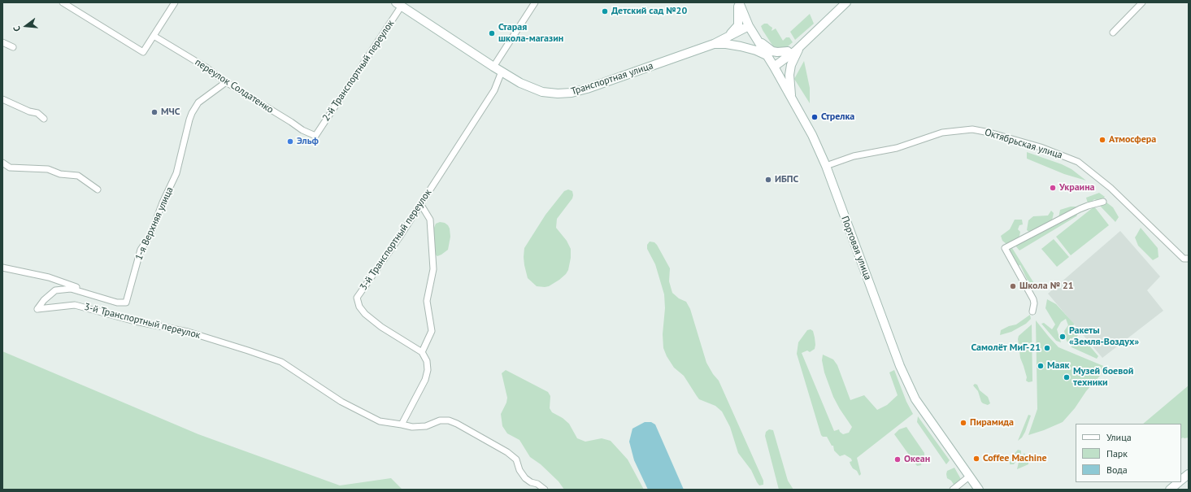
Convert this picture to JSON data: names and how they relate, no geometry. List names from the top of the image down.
{
  "streets": {
    "main road": ["Транспортная улица", "Портовая улица"],
    "street": [
      "2-й Транспортный переулок",
      "переулок Солдатенко",
      "Октябрьская улица",
      "1-я Верхняя улица",
      "3-й Транспортный переулок"
    ]
  },
  "crossings": [
    ["2-й Транспортный переулок", "Транспортная улица"],
    ["2-й Транспортный переулок", "переулок Солдатенко"],
    ["Транспортная улица", "3-й Транспортный переулок"],
    ["Транспортная улица", "Портовая улица"],
    ["переулок Солдатенко", "1-я Верхняя улица"],
    ["Октябрьская улица", "Портовая улица"],
    ["1-я Верхняя улица", "3-й Транспортный переулок"]
  ],
  "places": [
    "Детский сад №20",
    "Старая школа-магазин",
    "МЧС",
    "Стрелка",
    "Атмосфера",
    "Эльф",
    "ИБПС",
    "Украина",
    "Школа № 21",
    "Ракеты «Земля-Воздух»",
    "Самолёт МиГ-21",
    "Маяк",
    "Музей боевой техники",
    "Пирамида",
    "Coffee Machine",
    "Океан"
  ],
  "legend": ["Улица", "Парк", "Вода"],
  "north": "left"
}
